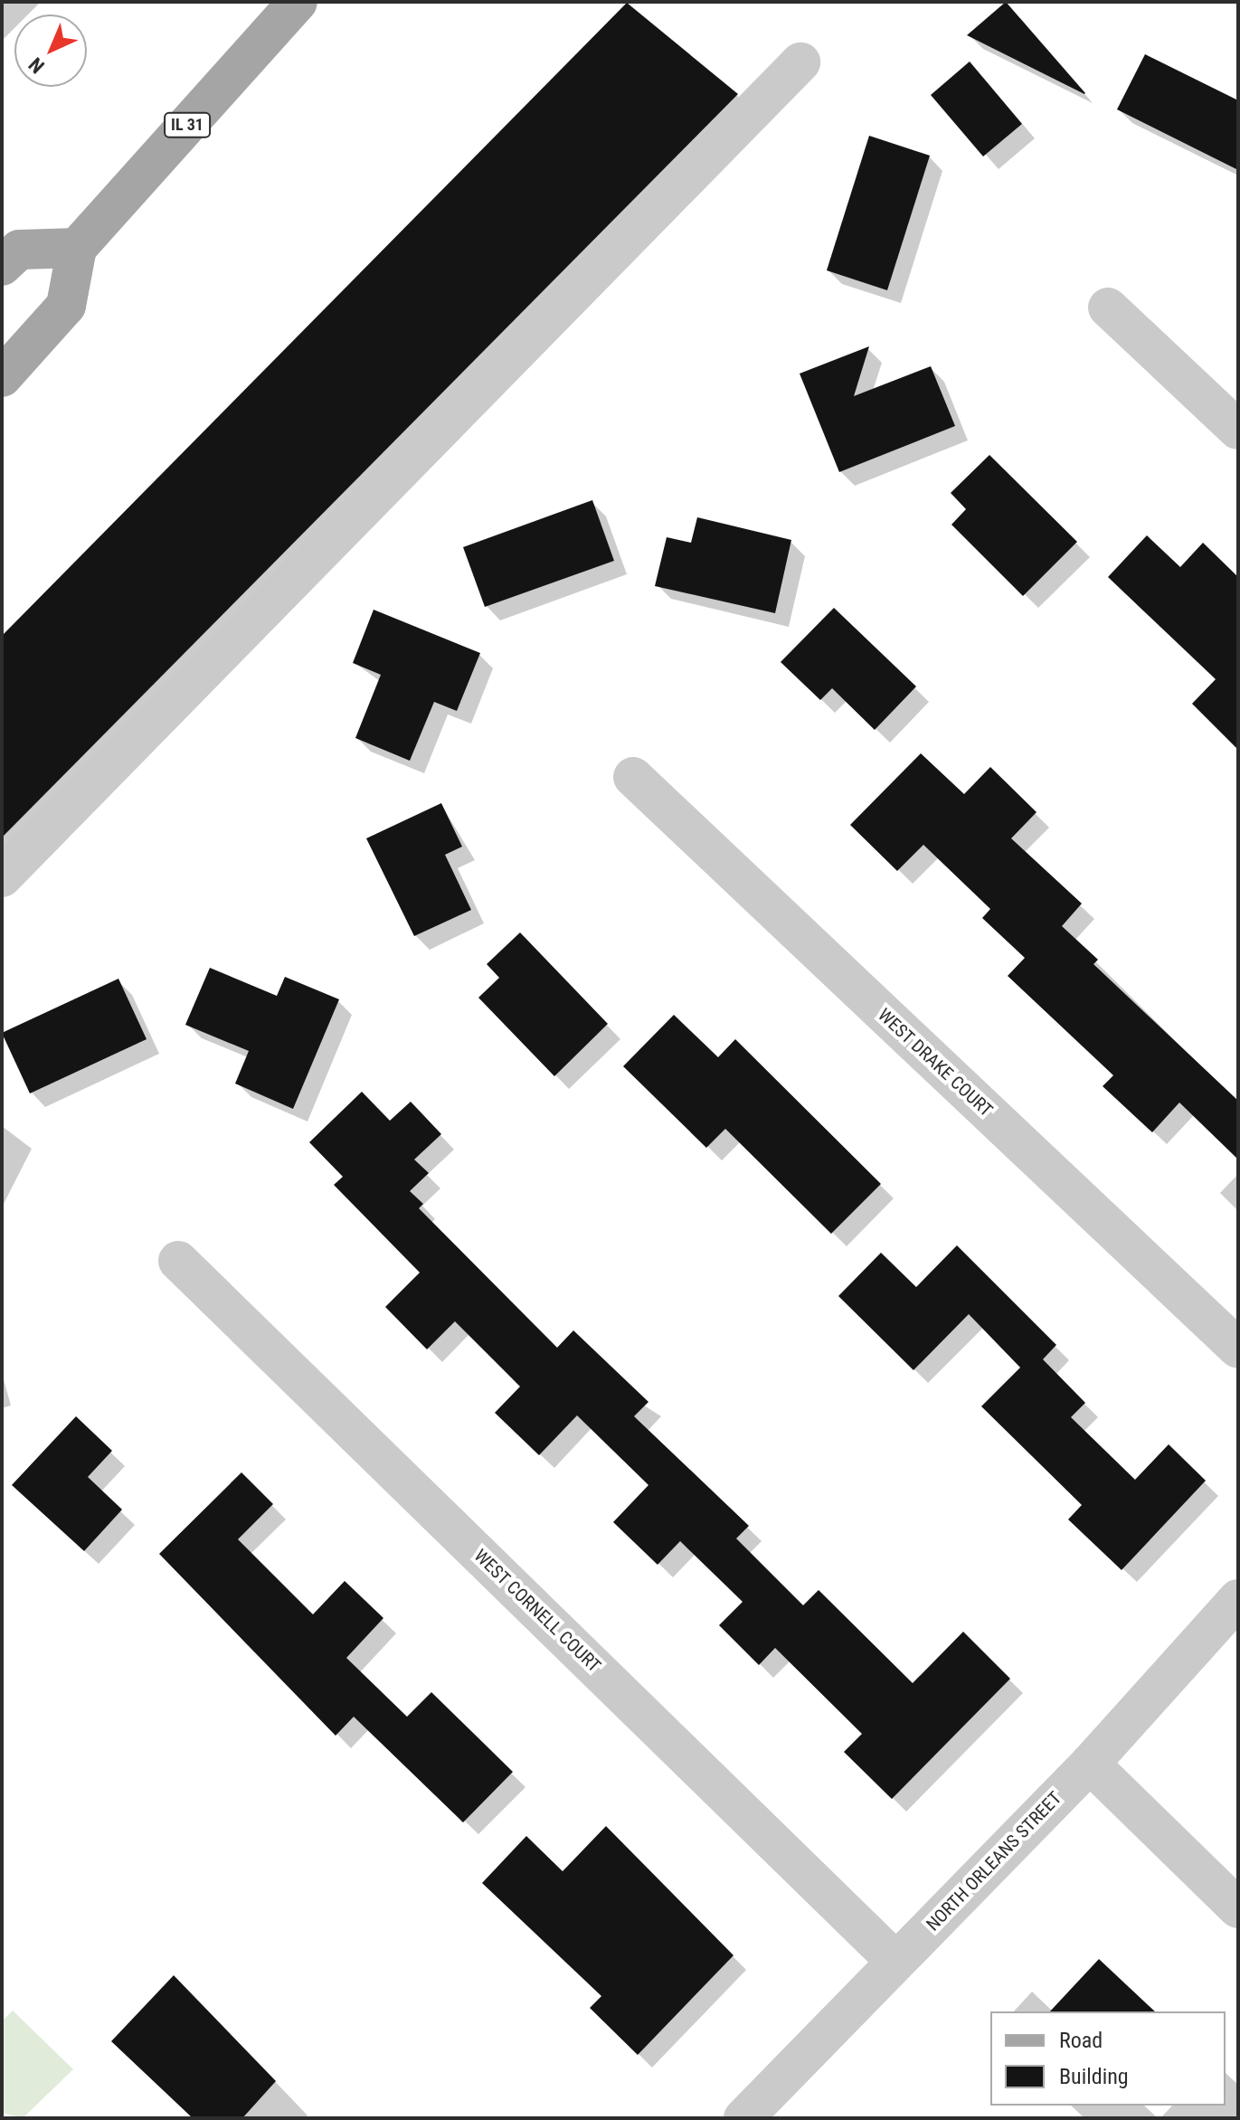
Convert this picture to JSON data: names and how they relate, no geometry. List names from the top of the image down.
{
  "streets": {
    "main road": ["IL 31"],
    "street": ["WEST DRAKE COURT", "WEST CORNELL COURT", "NORTH ORLEANS STREET"]
  },
  "crossings": [
    ["WEST CORNELL COURT", "NORTH ORLEANS STREET"]
  ],
  "legend": ["Road", "Building"],
  "north": "bottom left"
}
